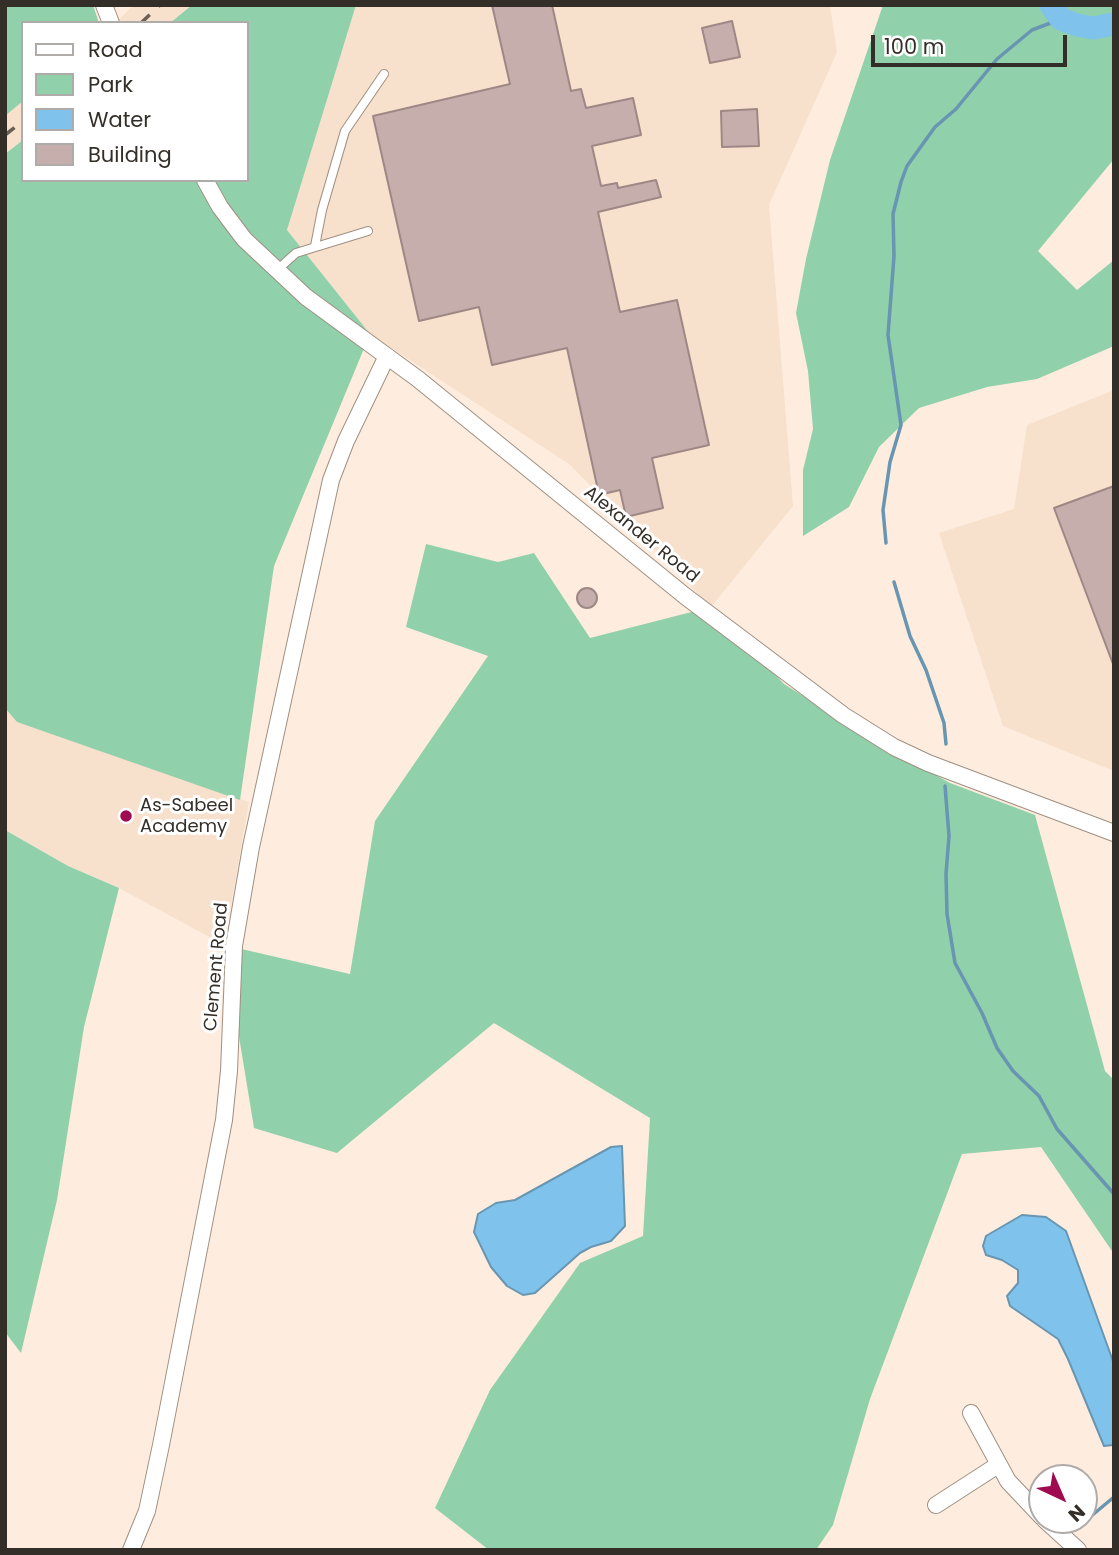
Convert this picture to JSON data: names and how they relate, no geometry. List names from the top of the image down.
{
  "streets": {
    "street": ["Alexander Road", "Clement Road"]
  },
  "crossings": [
    ["Alexander Road", "Clement Road"]
  ],
  "places": ["As-Sabeel Academy"],
  "legend": [
    "Road",
    "Park",
    "Water",
    "Building"
  ],
  "scale_bar": "100 m",
  "north": "bottom right"
}
